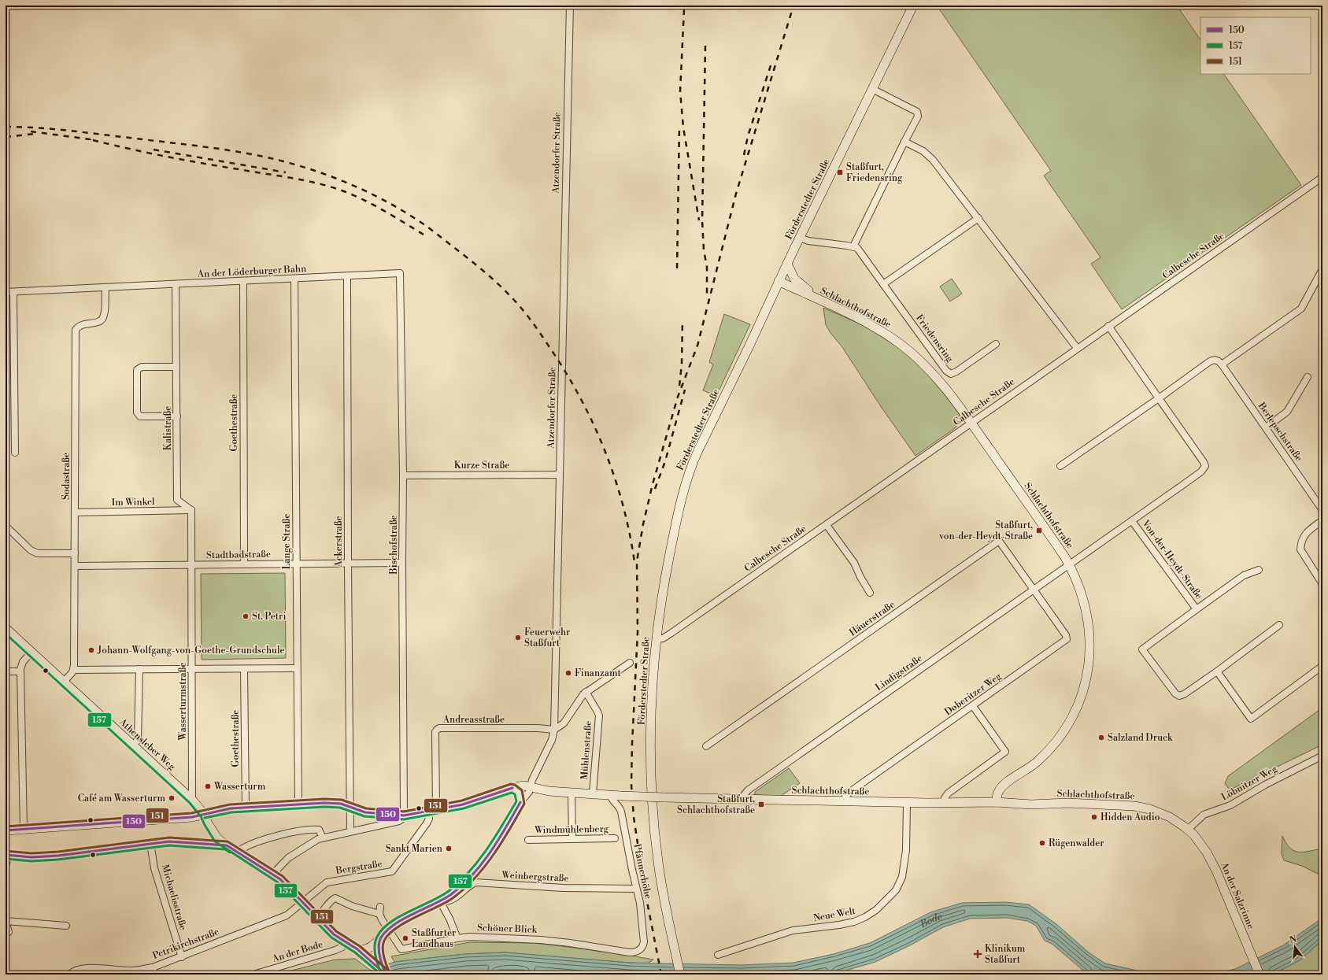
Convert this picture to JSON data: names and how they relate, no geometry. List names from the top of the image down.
{
  "streets": {
    "main road": [
      "Förderstedter Straße",
      "Schlachthofstraße",
      "Athensleber Weg",
      "An der Salzrinne"
    ],
    "street": [
      "Atzendorfer Straße",
      "Calbesche Straße",
      "An der Löderburger Bahn",
      "Friedensring",
      "Goethestraße",
      "Kalistraße",
      "Berlepschstraße",
      "Kurze Straße",
      "Sodastraße",
      "Im Winkel",
      "Lange Straße",
      "Ackerstraße",
      "Bischofstraße",
      "Stadtbadstraße",
      "Von-der-Heydt-Straße",
      "Häuerstraße",
      "Lindigstraße",
      "Doberitzer Weg",
      "Wasserturmstraße",
      "Andreasstraße",
      "Mühlenstraße",
      "Löbnitzer Weg",
      "Windmühlenberg",
      "Bergstraße",
      "Pfännerhöhe",
      "Weinbergstraße",
      "Michaelisstraße",
      "Neue Welt",
      "Schöner Blick",
      "Petrikirchstraße",
      "An der Bode"
    ]
  },
  "crossings": [
    ["Atzendorfer Straße", "Kurze Straße"],
    ["Atzendorfer Straße", "Andreasstraße"],
    ["Förderstedter Straße", "Calbesche Straße"],
    ["Förderstedter Straße", "Schlachthofstraße"],
    ["Calbesche Straße", "Schlachthofstraße"],
    ["An der Löderburger Bahn", "Goethestraße"],
    ["An der Löderburger Bahn", "Kalistraße"],
    ["An der Löderburger Bahn", "Sodastraße"],
    ["An der Löderburger Bahn", "Lange Straße"],
    ["An der Löderburger Bahn", "Ackerstraße"],
    ["An der Löderburger Bahn", "Bischofstraße"],
    ["Schlachthofstraße", "Von-der-Heydt-Straße"],
    ["Schlachthofstraße", "Lindigstraße"],
    ["Schlachthofstraße", "Doberitzer Weg"],
    ["Schlachthofstraße", "Löbnitzer Weg"],
    ["Schlachthofstraße", "Pfännerhöhe"],
    ["Schlachthofstraße", "An der Salzrinne"],
    ["Schlachthofstraße", "Neue Welt"],
    ["Goethestraße", "Stadtbadstraße"],
    ["Kalistraße", "Im Winkel"],
    ["Kurze Straße", "Bischofstraße"],
    ["Sodastraße", "Im Winkel"],
    ["Sodastraße", "Stadtbadstraße"],
    ["Lange Straße", "Stadtbadstraße"],
    ["Ackerstraße", "Stadtbadstraße"],
    ["Bischofstraße", "Stadtbadstraße"],
    ["Stadtbadstraße", "Wasserturmstraße"],
    ["Von-der-Heydt-Straße", "Lindigstraße"],
    ["Häuerstraße", "Lindigstraße"],
    ["Häuerstraße", "Doberitzer Weg"],
    ["Lindigstraße", "Doberitzer Weg"],
    ["Wasserturmstraße", "Athensleber Weg"],
    ["Andreasstraße", "Bergstraße"],
    ["Athensleber Weg", "Bergstraße"],
    ["Athensleber Weg", "Petrikirchstraße"],
    ["Athensleber Weg", "An der Bode"],
    ["Löbnitzer Weg", "An der Salzrinne"],
    ["Bergstraße", "Petrikirchstraße"],
    ["Pfännerhöhe", "Weinbergstraße"],
    ["Pfännerhöhe", "Schöner Blick"],
    ["Michaelisstraße", "Petrikirchstraße"]
  ],
  "water": ["Bode"],
  "places": {
    "transit": ["Staßfurt, Friedensring", "Staßfurt, von-der-Heydt-Straße", "Staßfurt, Schlachthofstraße"],
    "other": [
      "St. Petri",
      "Feuerwehr Staßfurt",
      "Johann-Wolfgang-von-Goethe-Grundschule",
      "Finanzamt",
      "Salzland Druck",
      "Wasserturm",
      "Café am Wasserturm",
      "Hidden Audio",
      "Rügenwalder",
      "Sankt Marien",
      "Staßfurter Landhaus"
    ],
    "health": ["Klinikum Staßfurt"]
  },
  "lines": ["transit line 157", "transit line 151", "transit line 150"],
  "legend": ["150", "157", "151"],
  "north": "top"
}
